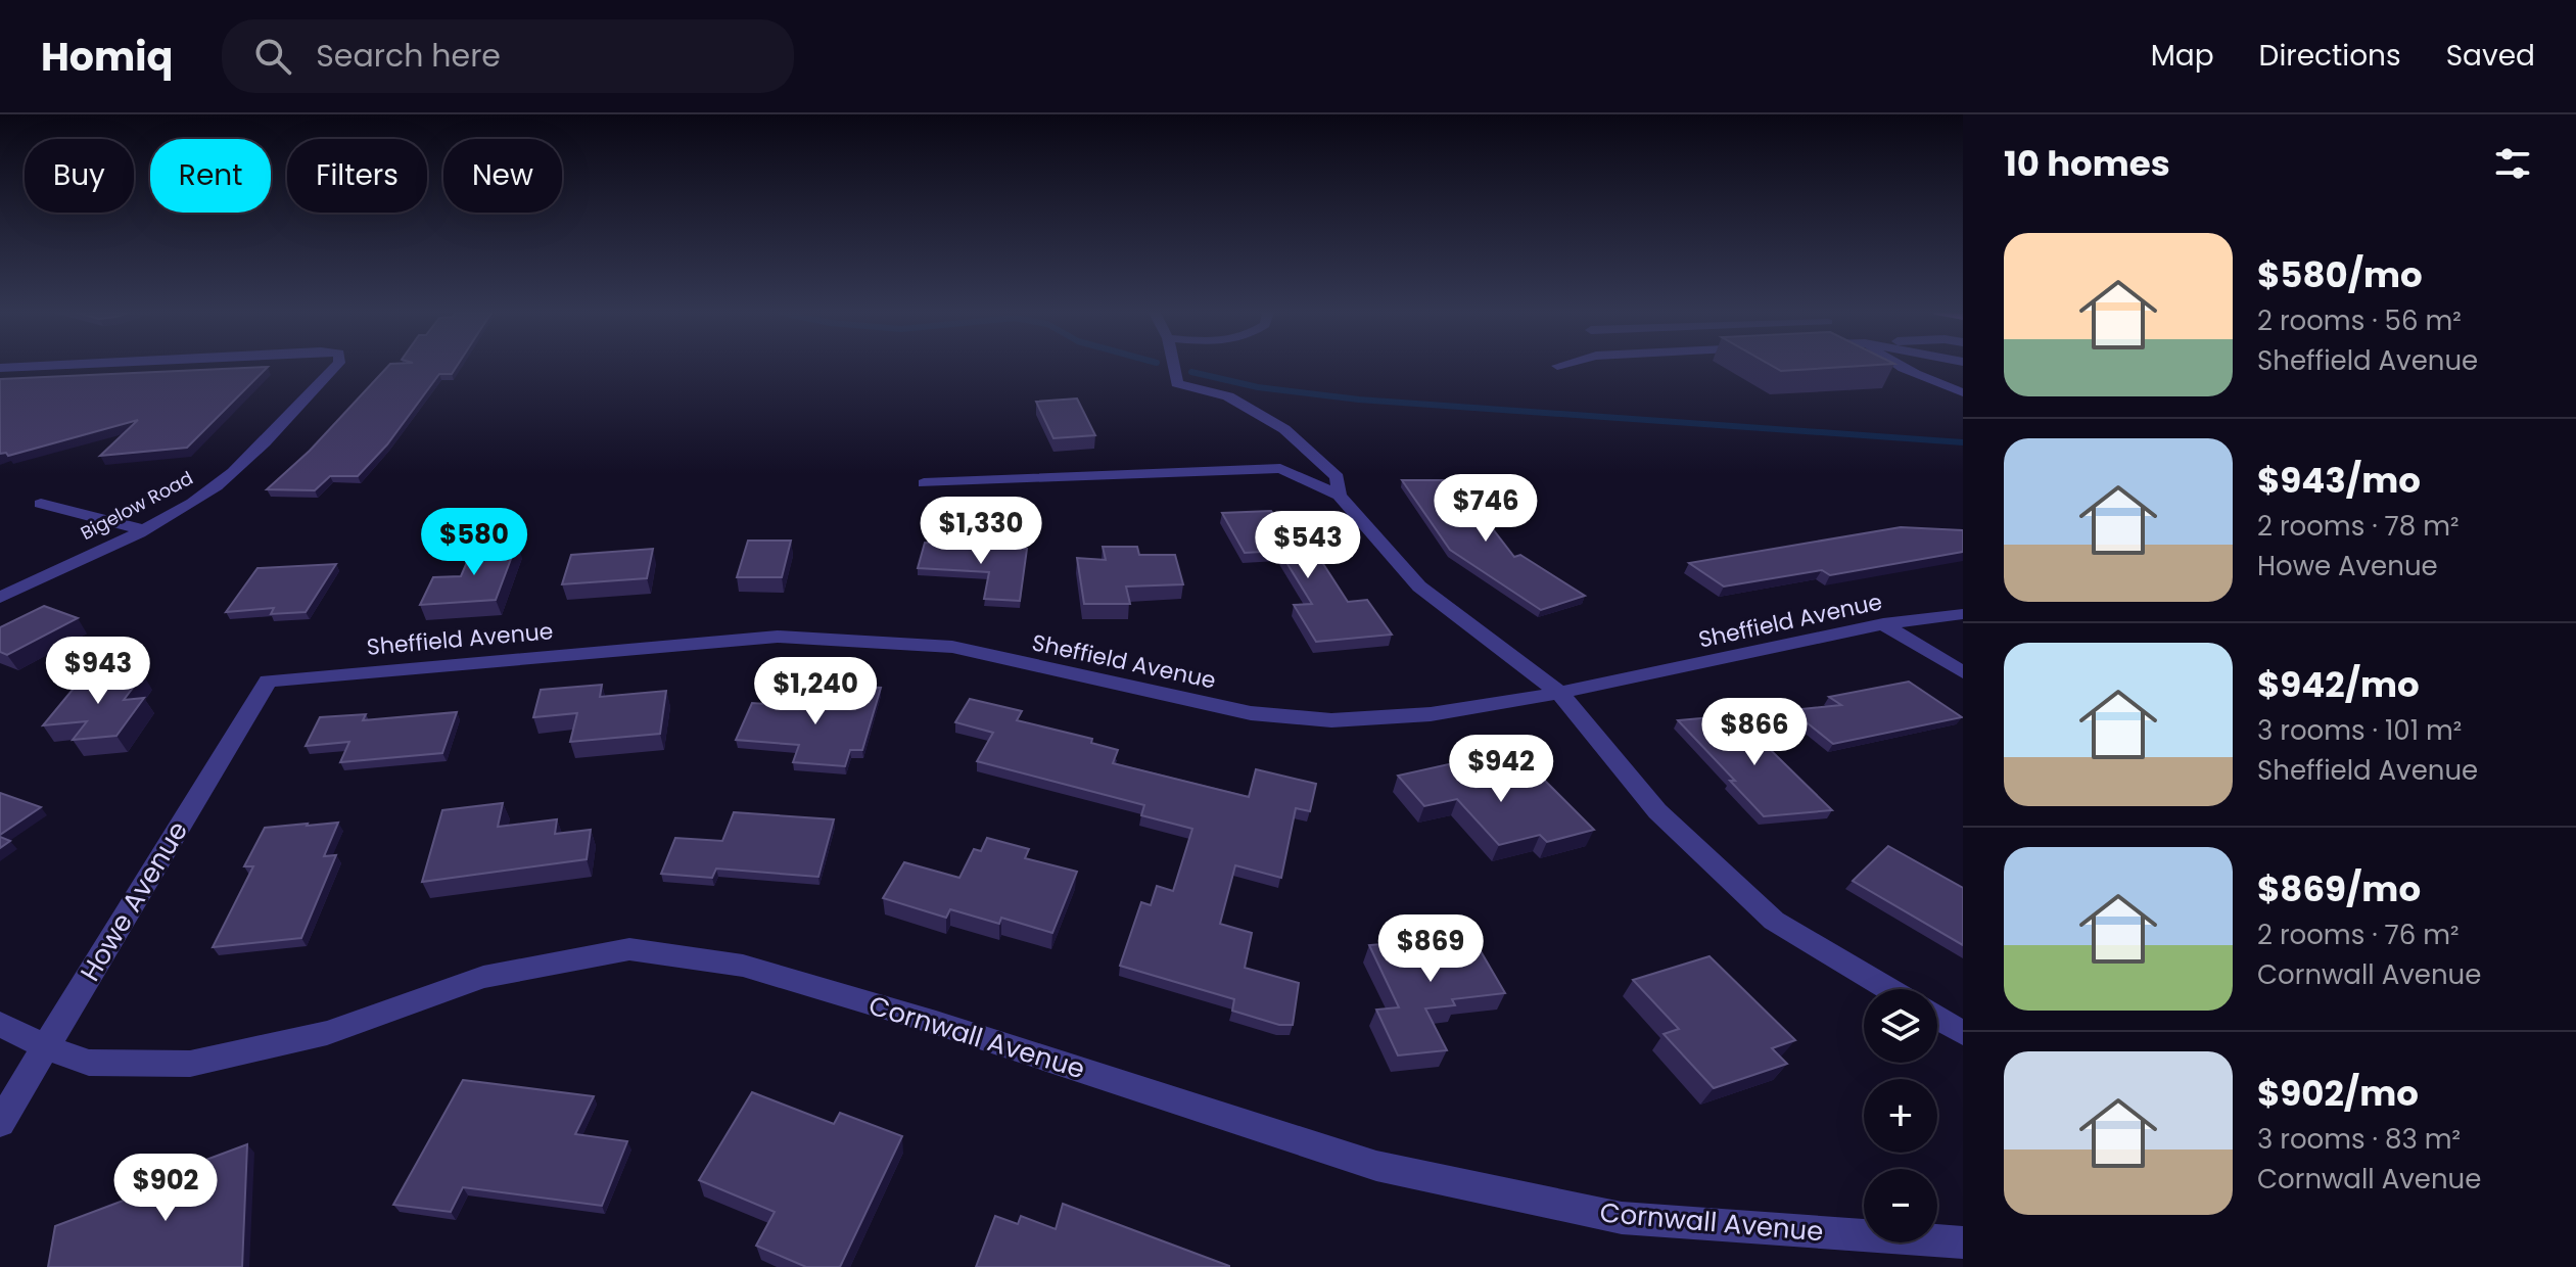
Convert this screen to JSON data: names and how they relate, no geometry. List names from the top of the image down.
{
  "streets": {
    "street": [
      "Bigelow Road",
      "Sheffield Avenue",
      "Howe Avenue",
      "Cornwall Avenue"
    ]
  },
  "crossings": [
    ["Sheffield Avenue", "Howe Avenue"],
    ["Howe Avenue", "Cornwall Avenue"]
  ],
  "page": {
    "header": "Homiq",
    "search": "Search here",
    "nav": ["Map", "Directions", "Saved"],
    "heading": "10 homes",
    "chip": [
      "Buy",
      "Rent",
      "Filters",
      "New"
    ],
    "list": [
      {
        "name": "$580/mo",
        "note": "2 rooms · 56 m² · Sheffield Avenue"
      },
      {
        "name": "$943/mo",
        "note": "2 rooms · 78 m² · Howe Avenue"
      },
      {
        "name": "$942/mo",
        "note": "3 rooms · 101 m² · Sheffield Avenue"
      },
      {
        "name": "$869/mo",
        "note": "2 rooms · 76 m² · Cornwall Avenue"
      },
      {
        "name": "$902/mo",
        "note": "3 rooms · 83 m² · Cornwall Avenue"
      }
    ],
    "price": [
      "$746",
      "$1,330",
      "$580",
      "$543",
      "$943",
      "$1,240",
      "$866",
      "$942",
      "$869",
      "$902"
    ],
    "map_buttons": ["+", "−"]
  }
}
